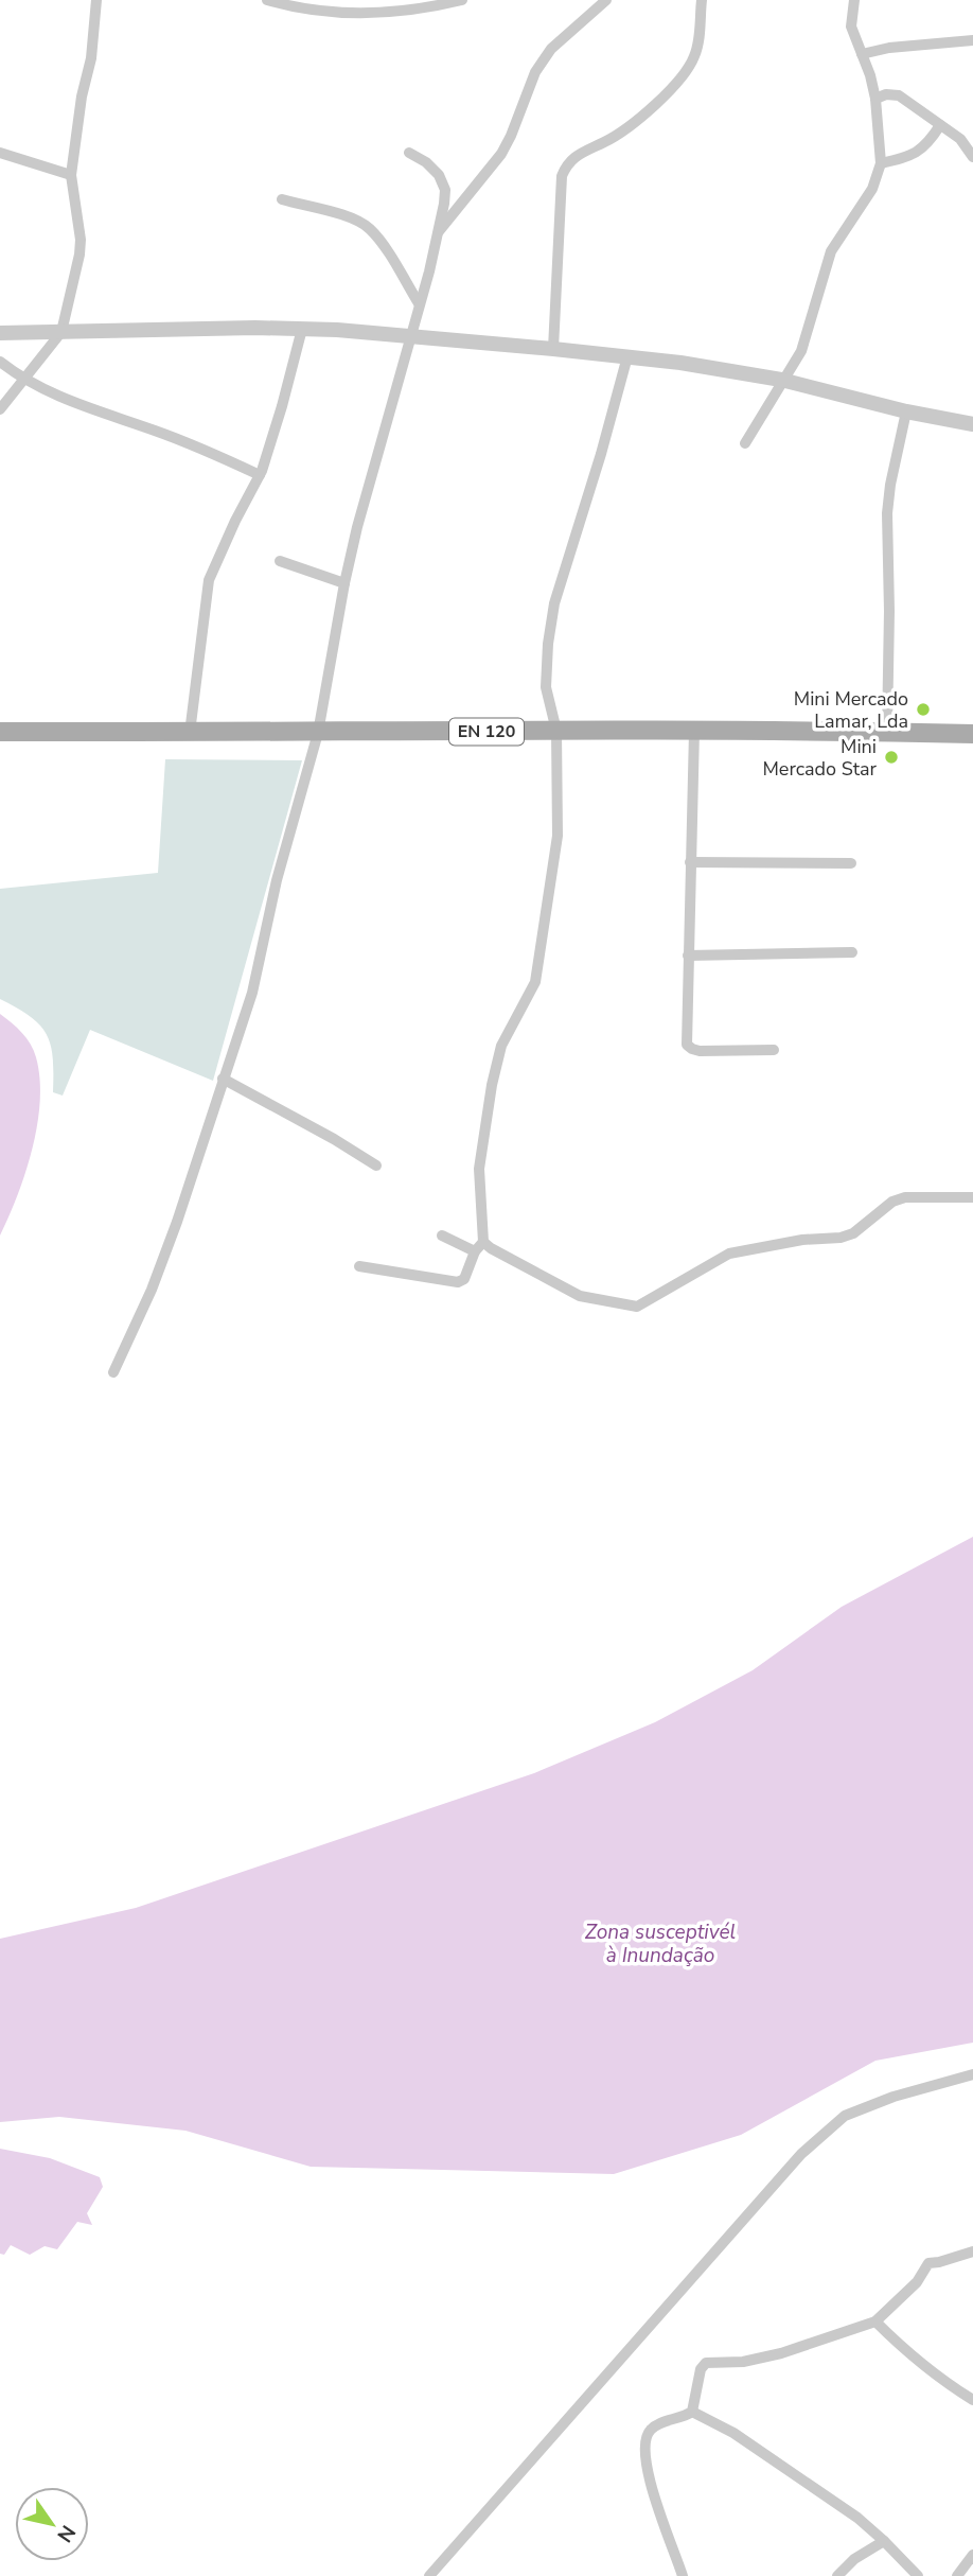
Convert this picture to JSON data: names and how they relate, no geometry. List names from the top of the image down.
{
  "streets": {
    "main road": ["EN 120"]
  },
  "water": ["Zona susceptivél à Inundação"],
  "places": ["Mini Mercado Lamar, Lda", "Mini Mercado Star"],
  "north": "bottom right"
}
